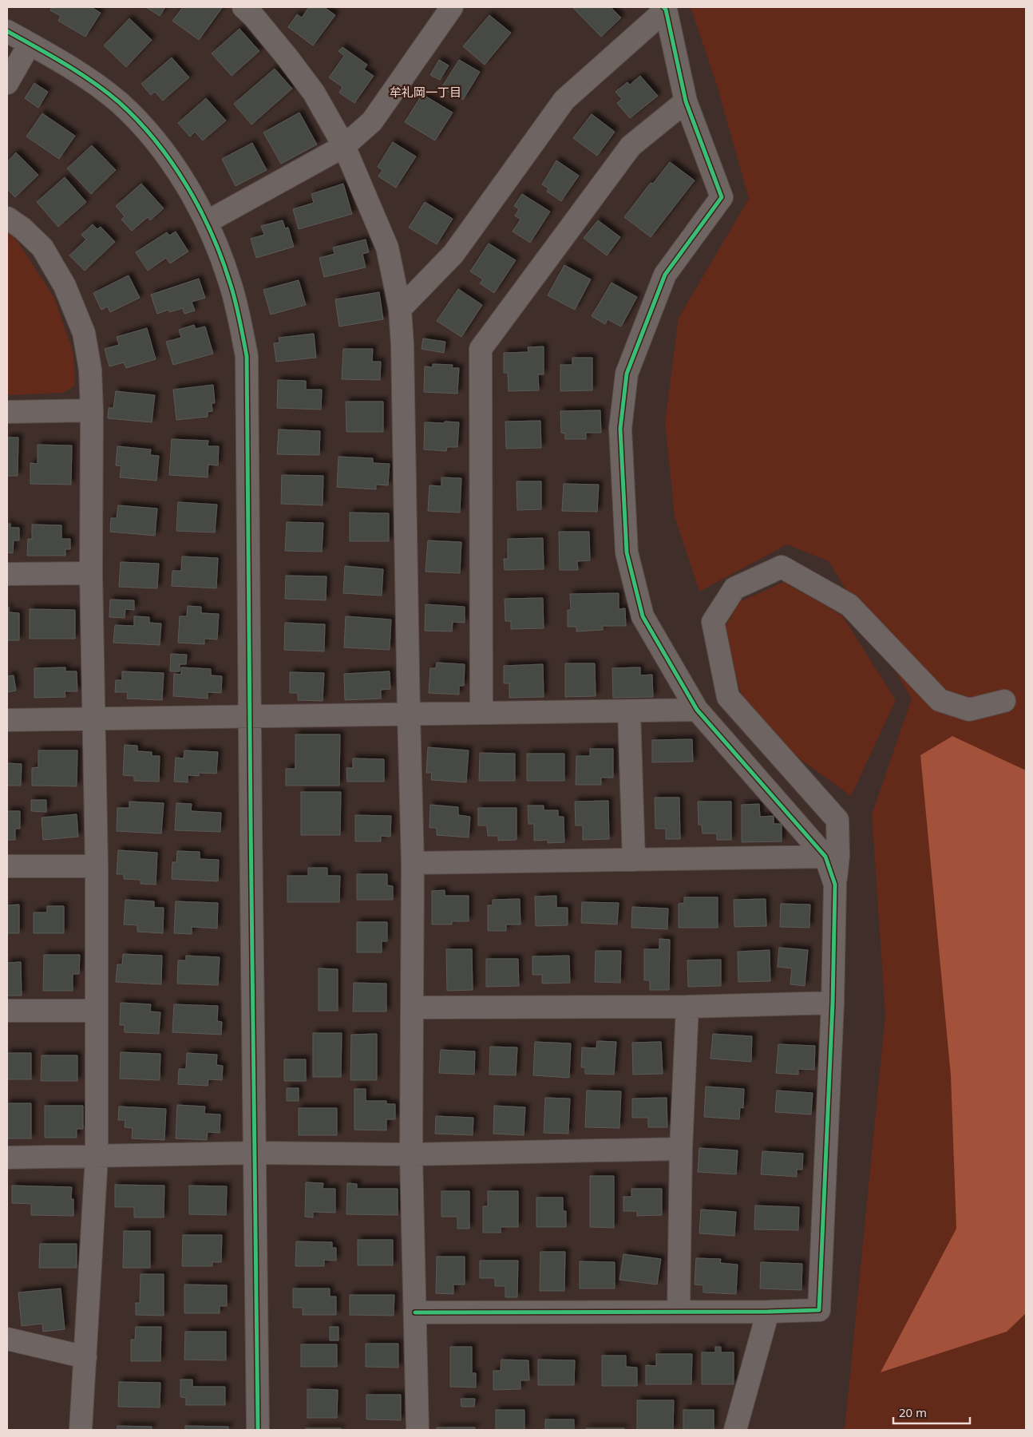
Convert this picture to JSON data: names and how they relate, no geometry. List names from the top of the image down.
{
  "districts": ["牟礼岡一丁目"],
  "scale_bar": "20 m"
}
